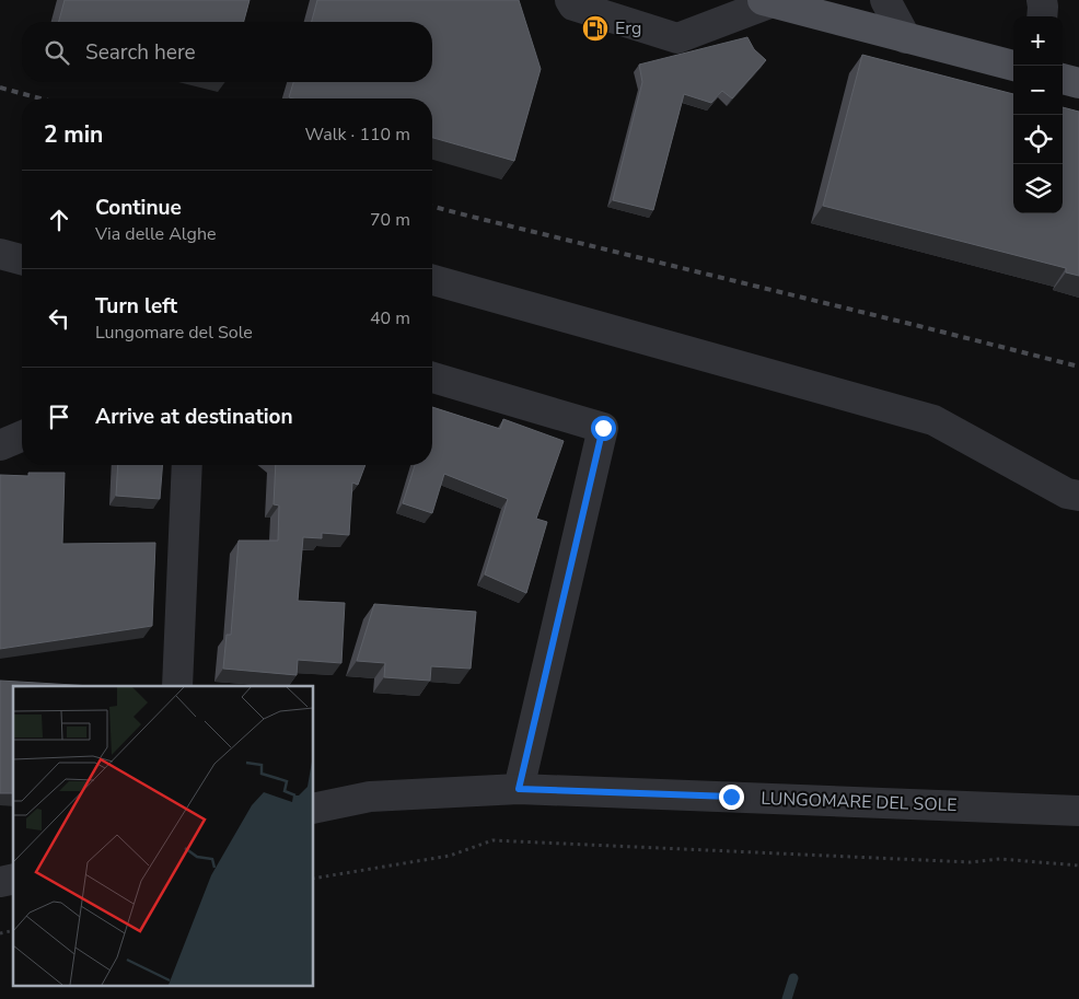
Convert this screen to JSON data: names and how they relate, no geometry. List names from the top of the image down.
{
  "streets": {
    "street": ["LUNGOMARE DEL SOLE"]
  },
  "places": {
    "fuel station": ["Erg"]
  },
  "page": {
    "map_buttons": ["+", "−"],
    "search": "Search here",
    "heading": ["2 min", "Walk · 110 m"],
    "list": [
      ["Continue", "Via delle Alghe", "70 m"],
      ["Turn left", "Lungomare del Sole", "40 m"],
      "Arrive at destination"
    ]
  }
}
